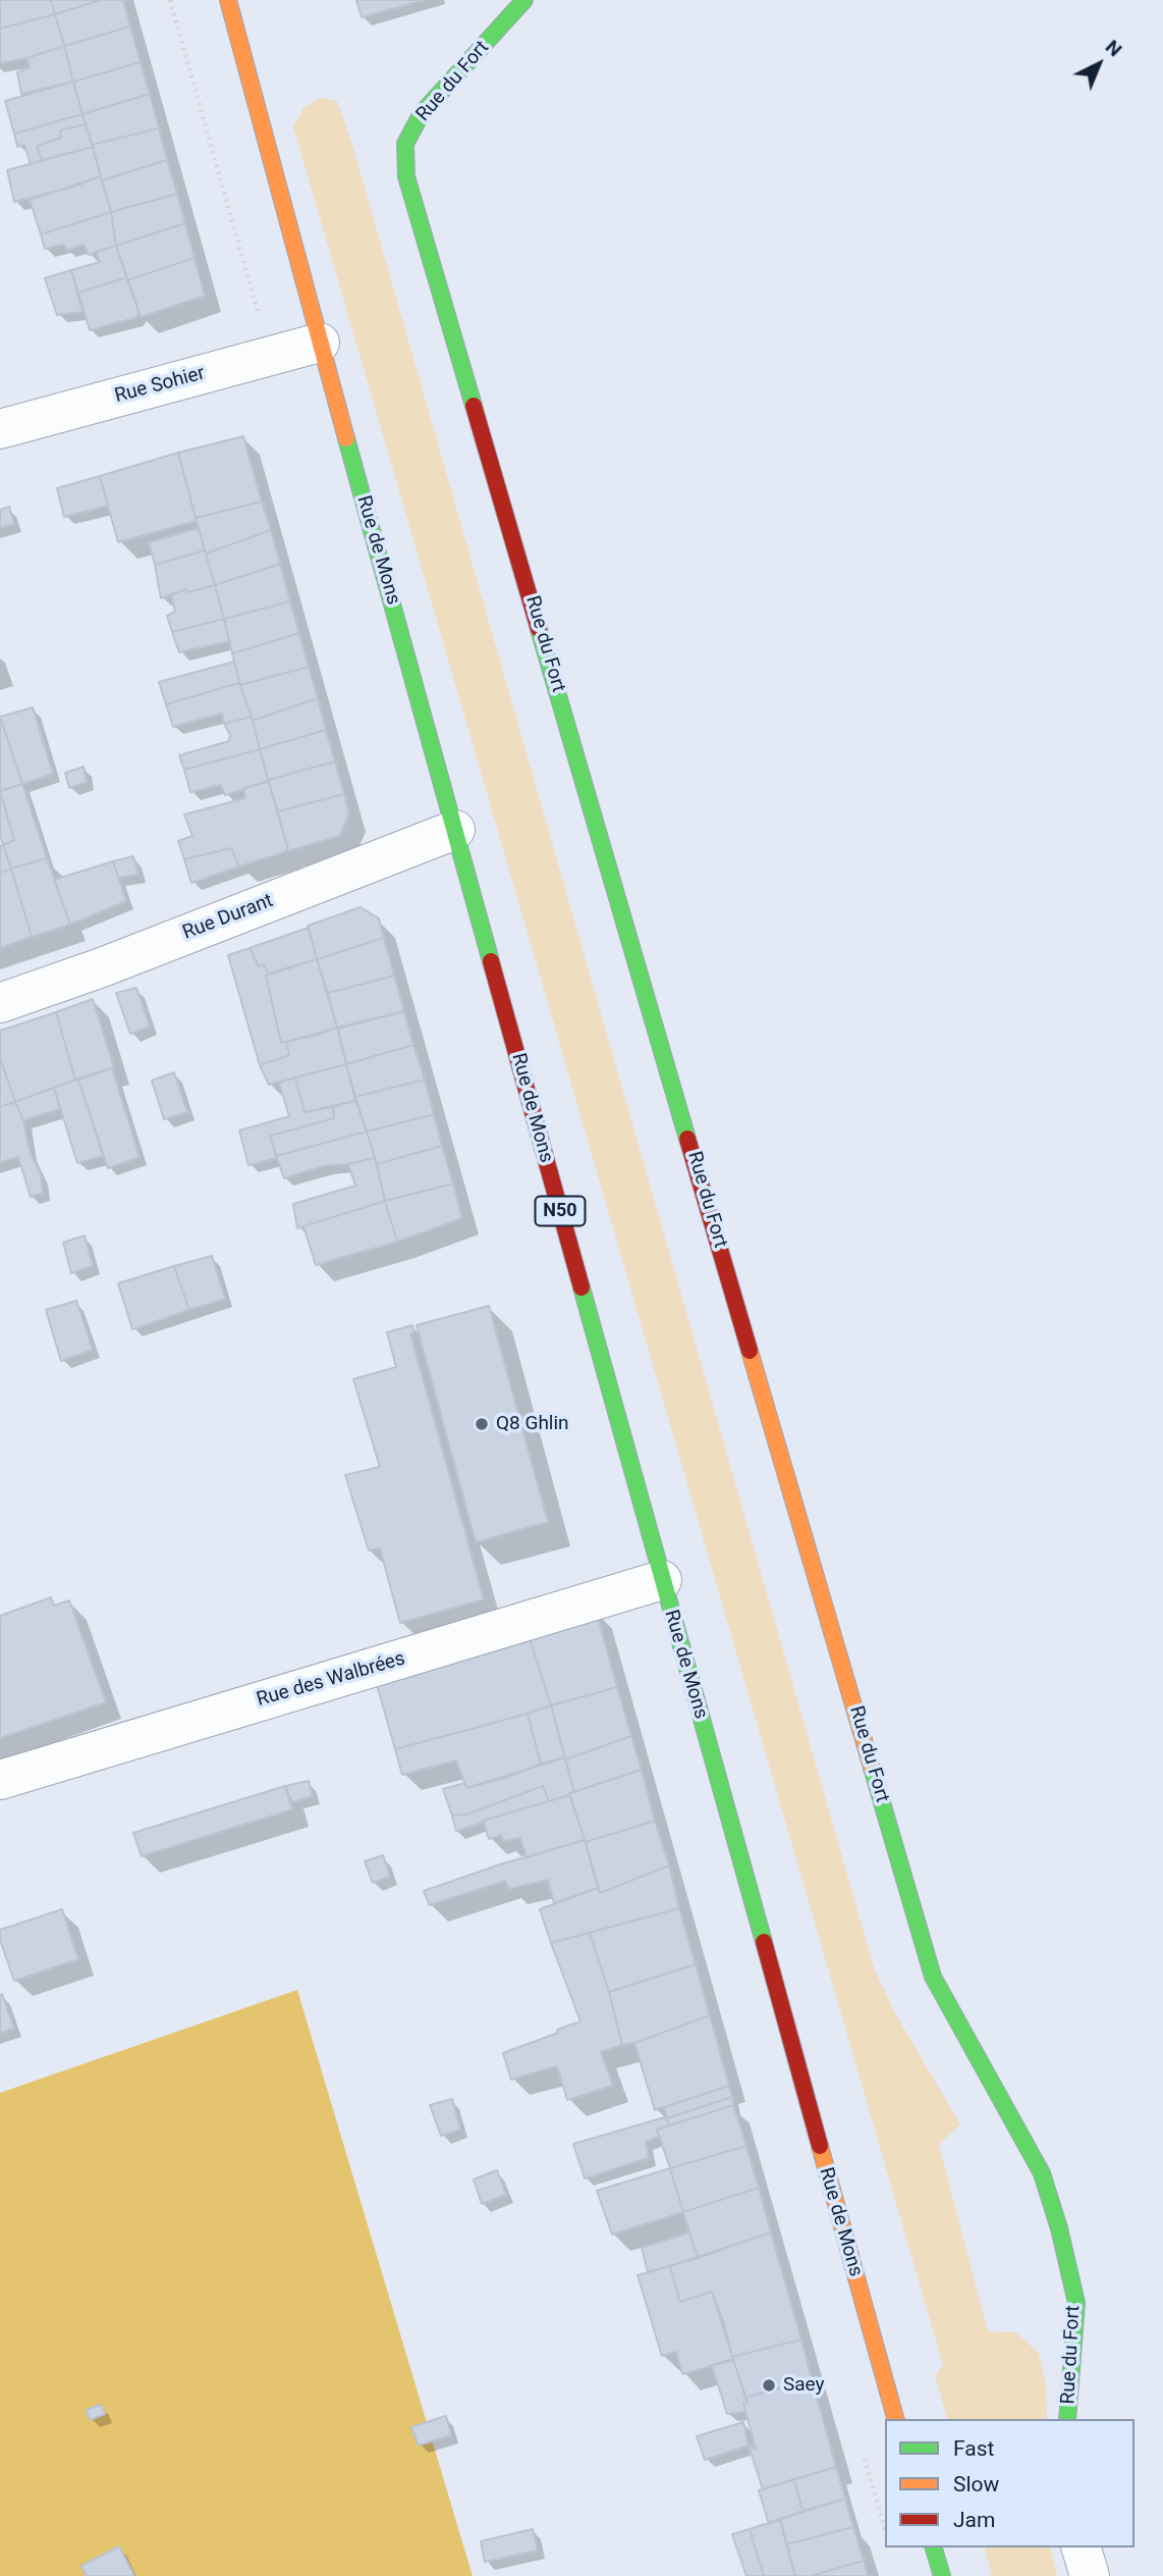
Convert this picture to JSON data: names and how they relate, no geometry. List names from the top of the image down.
{
  "streets": {
    "main road": ["Rue du Fort", "Rue de Mons", "N50"],
    "street": ["Rue Sohier", "Rue Durant", "Rue des Walbrées"]
  },
  "crossings": [
    ["Rue Sohier", "Rue de Mons"],
    ["Rue de Mons", "Rue Durant"],
    ["Rue de Mons", "Rue des Walbrées"]
  ],
  "places": ["Q8 Ghlin", "Saey"],
  "legend": ["Fast", "Slow", "Jam"],
  "north": "top right"
}
